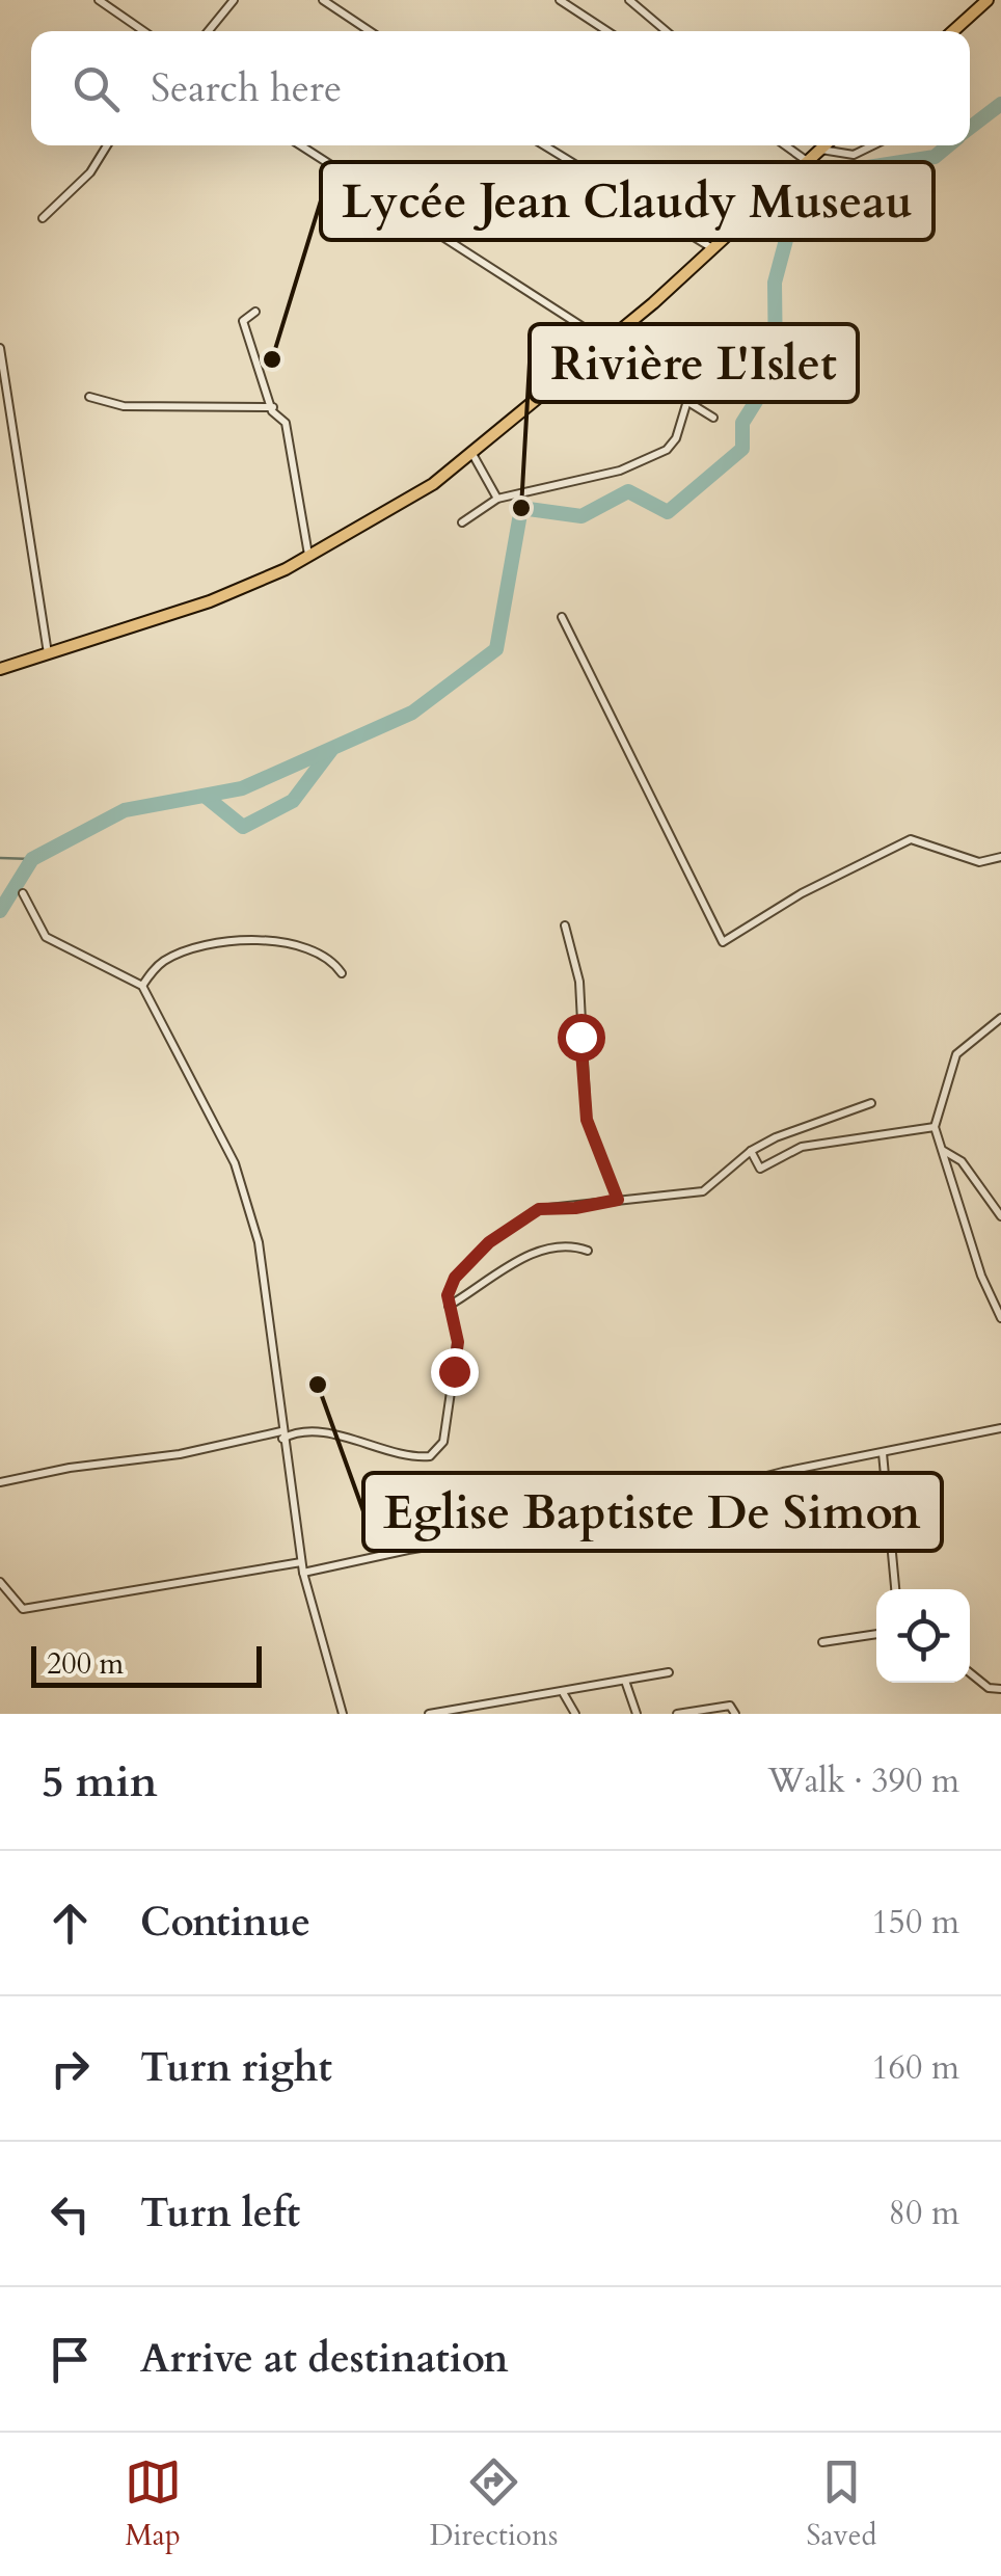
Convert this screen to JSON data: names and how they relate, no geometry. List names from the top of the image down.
{
  "places": ["Lycée Jean Claudy Museau", "Rivière L'Islet", "Eglise Baptiste De Simon"],
  "scale_bar": "200 m",
  "page": {
    "search": "Search here",
    "scale": "200 m",
    "heading": ["5 min", "Walk · 390 m"],
    "list": [
      ["Continue", "150 m"],
      ["Turn right", "160 m"],
      ["Turn left", "80 m"],
      "Arrive at destination"
    ],
    "nav": ["Map", "Directions", "Saved"]
  }
}
